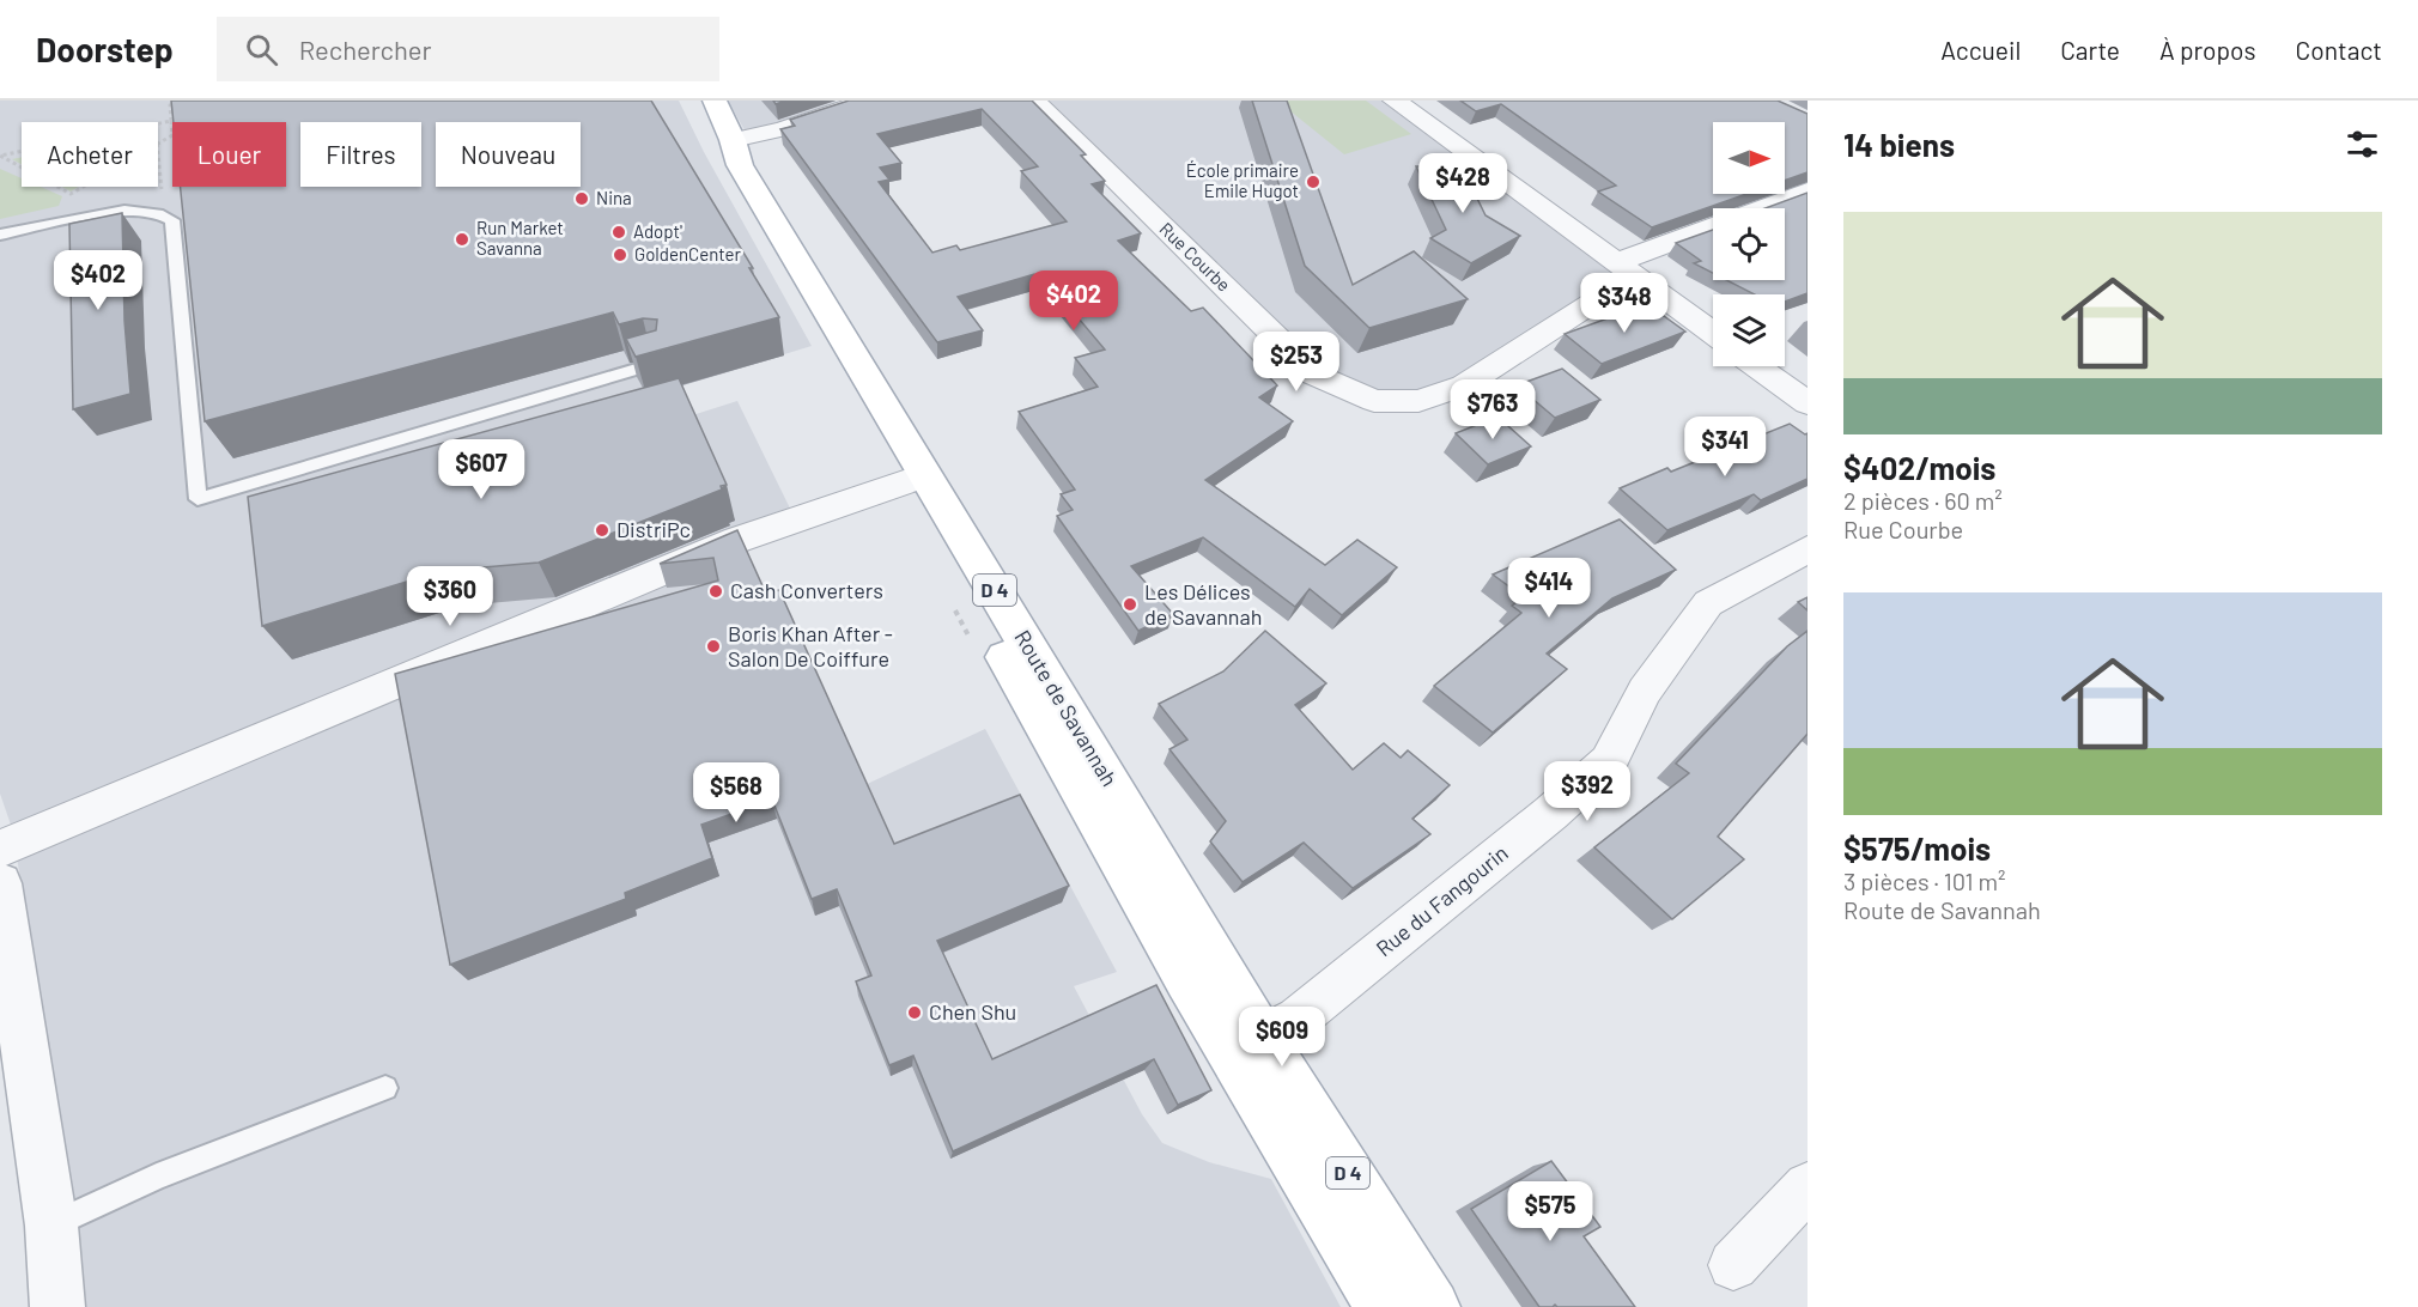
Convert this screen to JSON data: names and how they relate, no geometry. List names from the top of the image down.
{
  "streets": {
    "main road": ["D 4", "Route de Savannah"],
    "street": ["Rue Courbe", "Rue du Fangourin"]
  },
  "crossings": [
    ["Route de Savannah", "Rue du Fangourin"]
  ],
  "places": [
    "École primaire Emile Hugot",
    "Nina",
    "Adopt'",
    "Run Market Savanna",
    "GoldenCenter",
    "DistriPc",
    "Cash Converters",
    "Les Délices de Savannah",
    "Boris Khan After - Salon De Coiffure",
    "Chen Shu"
  ],
  "north": "right",
  "page": {
    "header": "Doorstep",
    "search": "Rechercher",
    "nav": [
      "Accueil",
      "Carte",
      "À propos",
      "Contact"
    ],
    "heading": "14 biens",
    "chip": [
      "Acheter",
      "Louer",
      "Filtres",
      "Nouveau"
    ],
    "price": [
      "$428",
      "$402",
      "$402",
      "$348",
      "$253",
      "$763",
      "$341",
      "$607",
      "$414",
      "$360",
      "$392",
      "$568",
      "$609",
      "$575"
    ],
    "list": [
      {
        "name": "$402/mois",
        "note": "2 pièces · 60 m² · Rue Courbe"
      },
      {
        "name": "$575/mois",
        "note": "3 pièces · 101 m² · Route de Savannah"
      }
    ]
  }
}
